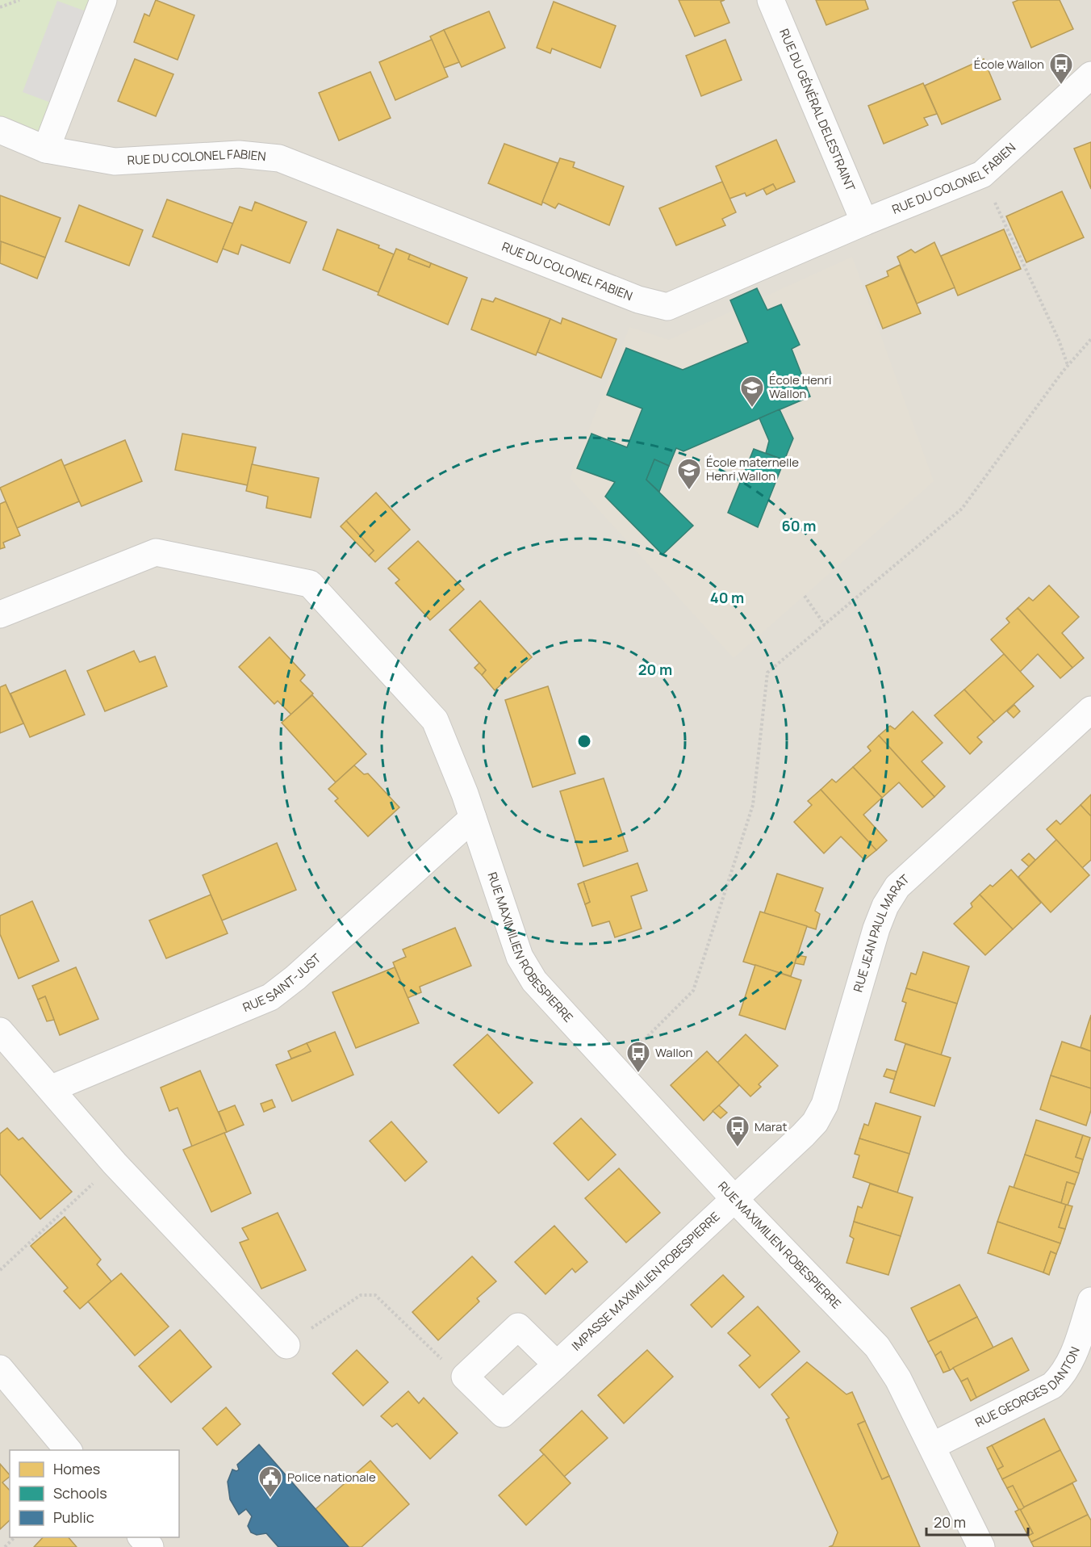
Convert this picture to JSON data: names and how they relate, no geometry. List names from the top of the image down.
{
  "streets": {
    "street": [
      "RUE DU GÉNÉRAL DELESTRAINT",
      "RUE DU COLONEL FABIEN",
      "RUE JEAN PAUL MARAT",
      "RUE MAXIMILIEN ROBESPIERRE",
      "RUE SAINT-JUST",
      "IMPASSE MAXIMILIEN ROBESPIERRE",
      "RUE GEORGES DANTON"
    ]
  },
  "crossings": [
    ["RUE DU GÉNÉRAL DELESTRAINT", "RUE DU COLONEL FABIEN"],
    ["RUE JEAN PAUL MARAT", "RUE MAXIMILIEN ROBESPIERRE"],
    ["RUE JEAN PAUL MARAT", "IMPASSE MAXIMILIEN ROBESPIERRE"],
    ["RUE MAXIMILIEN ROBESPIERRE", "RUE SAINT-JUST"],
    ["RUE MAXIMILIEN ROBESPIERRE", "IMPASSE MAXIMILIEN ROBESPIERRE"],
    ["RUE MAXIMILIEN ROBESPIERRE", "RUE GEORGES DANTON"]
  ],
  "places": {
    "bus stop": ["École Wallon", "Wallon", "Marat"],
    "school or university": ["École Henri Wallon", "École maternelle Henri Wallon"],
    "public building": ["Police nationale"]
  },
  "legend": ["Homes", "Schools", "Public"],
  "scale_bar": "20 m",
  "rings": ["60 m", "40 m", "20 m"]
}
